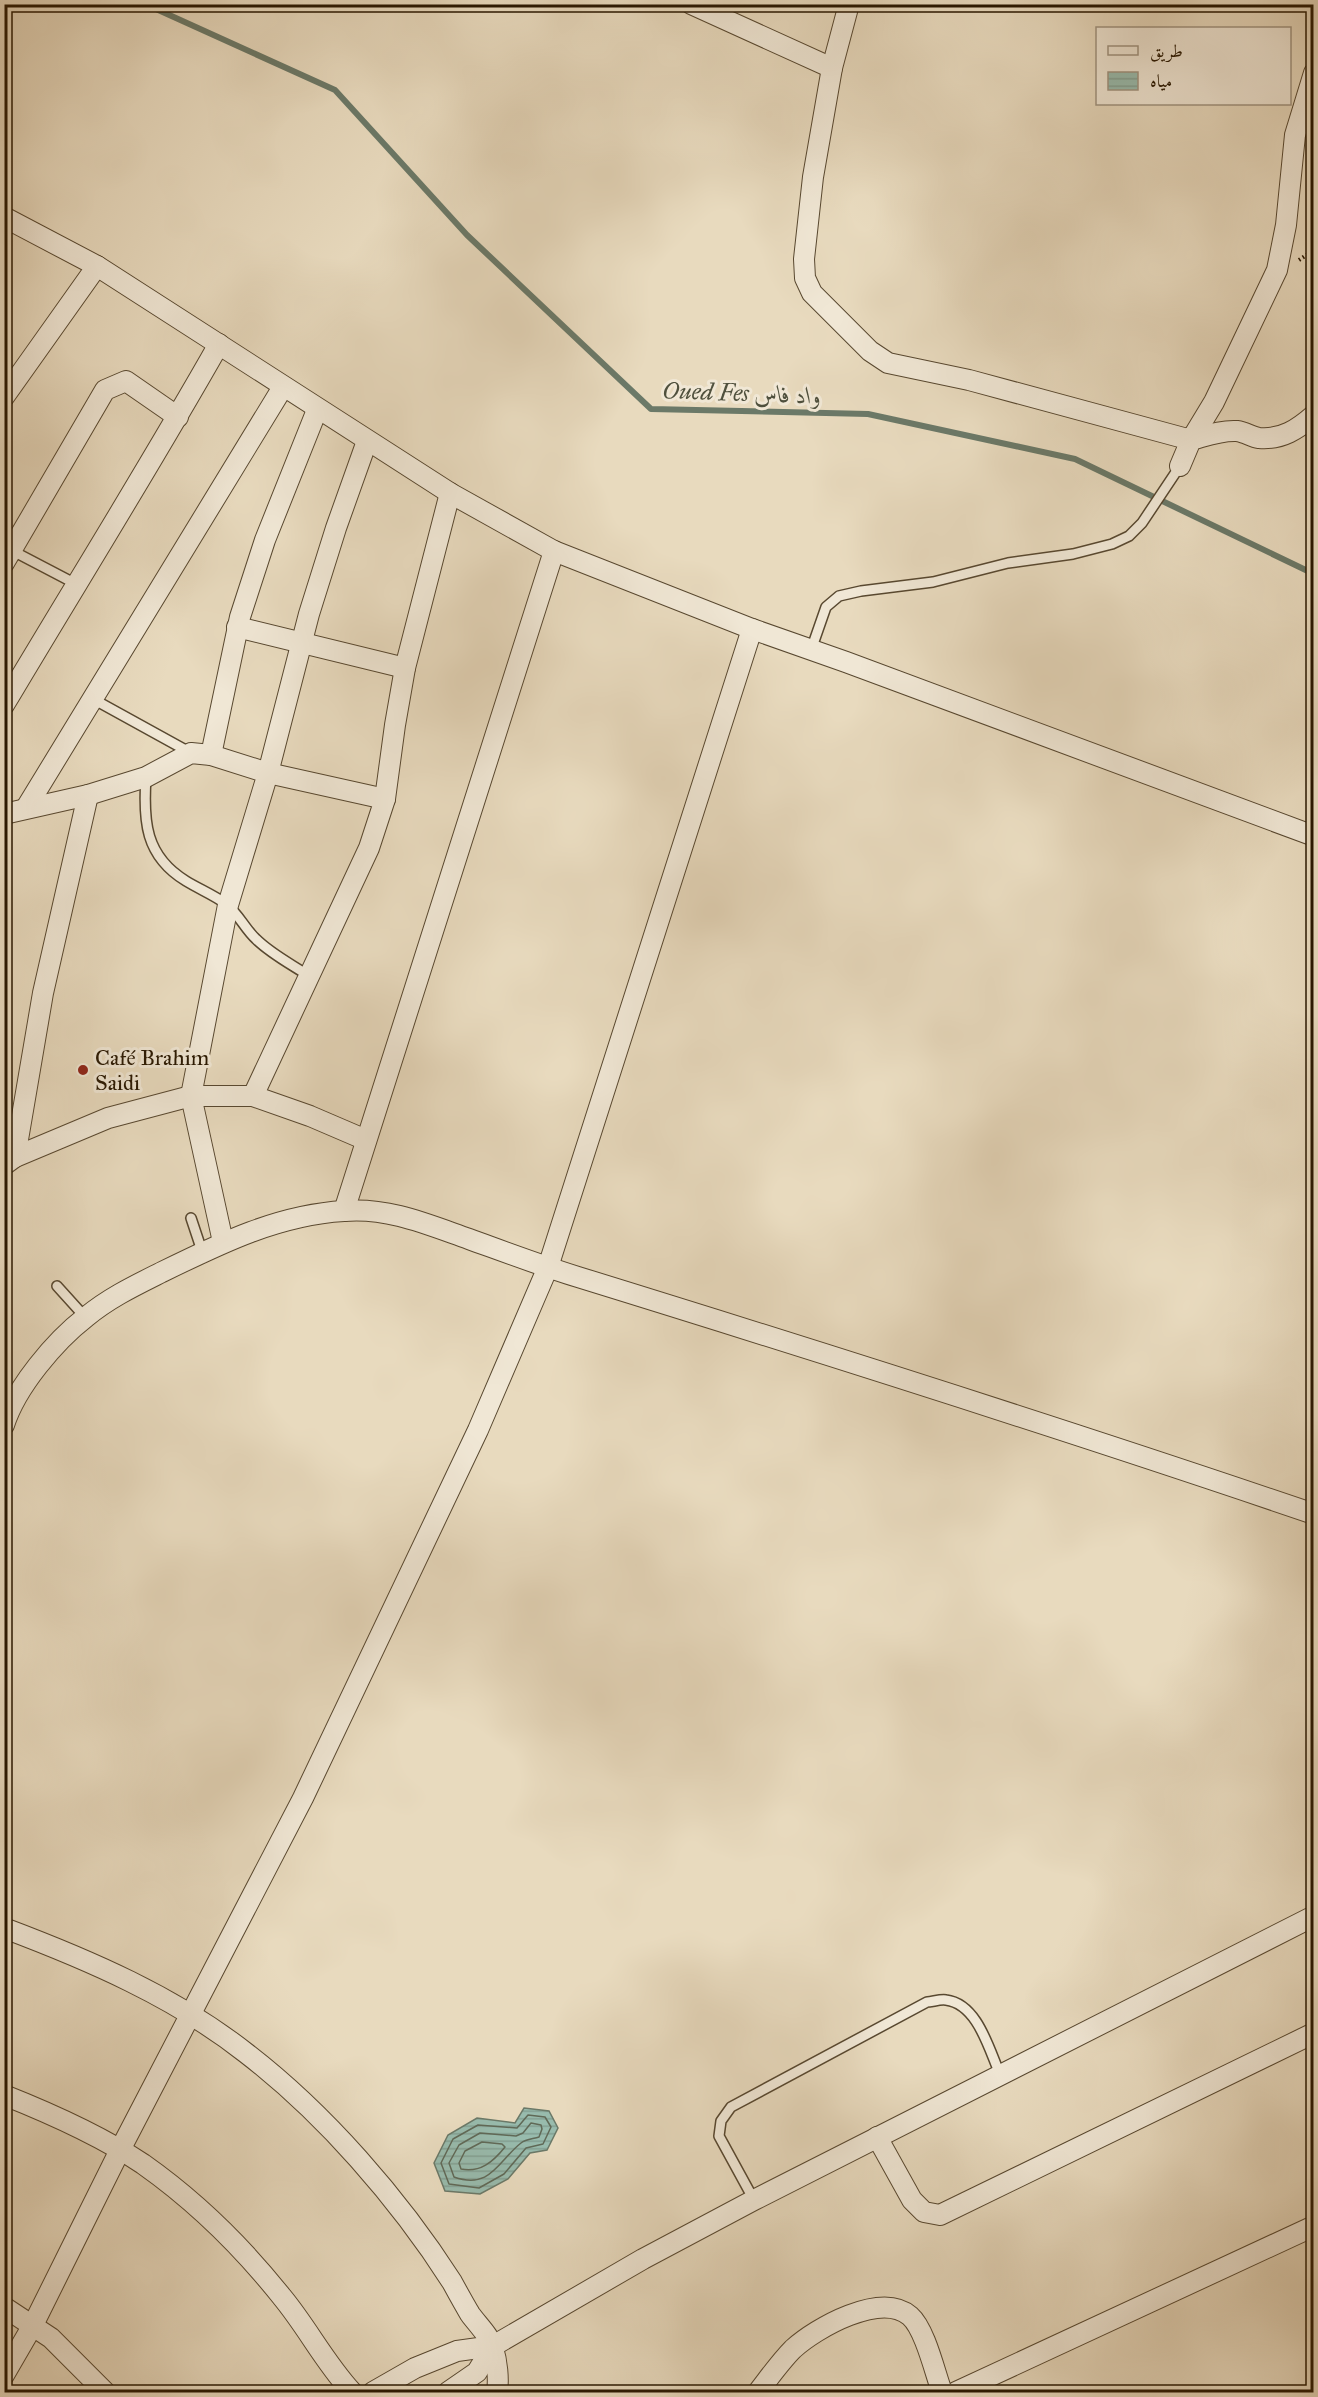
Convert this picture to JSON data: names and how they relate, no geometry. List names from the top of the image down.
{
  "water": ["Oued Fes واد فاس"],
  "places": ["Café Brahim Saidi"],
  "legend": ["طريق", "مياه"]
}
